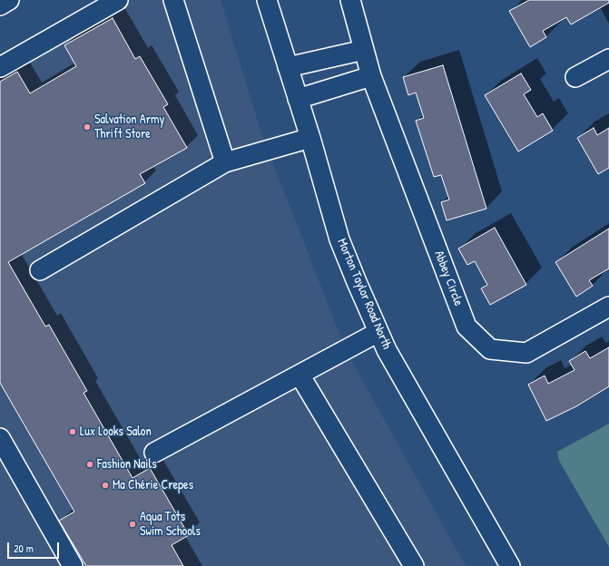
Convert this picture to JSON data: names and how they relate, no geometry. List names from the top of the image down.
{
  "streets": {
    "street": ["Abbey Circle", "Morton Taylor Road North"]
  },
  "places": [
    "Salvation Army Thrift Store",
    "Lux Looks Salon",
    "Fashion Nails",
    "Ma Chérie Crepes",
    "Aqua Tots Swim Schools"
  ],
  "scale_bar": "20 m"
}
